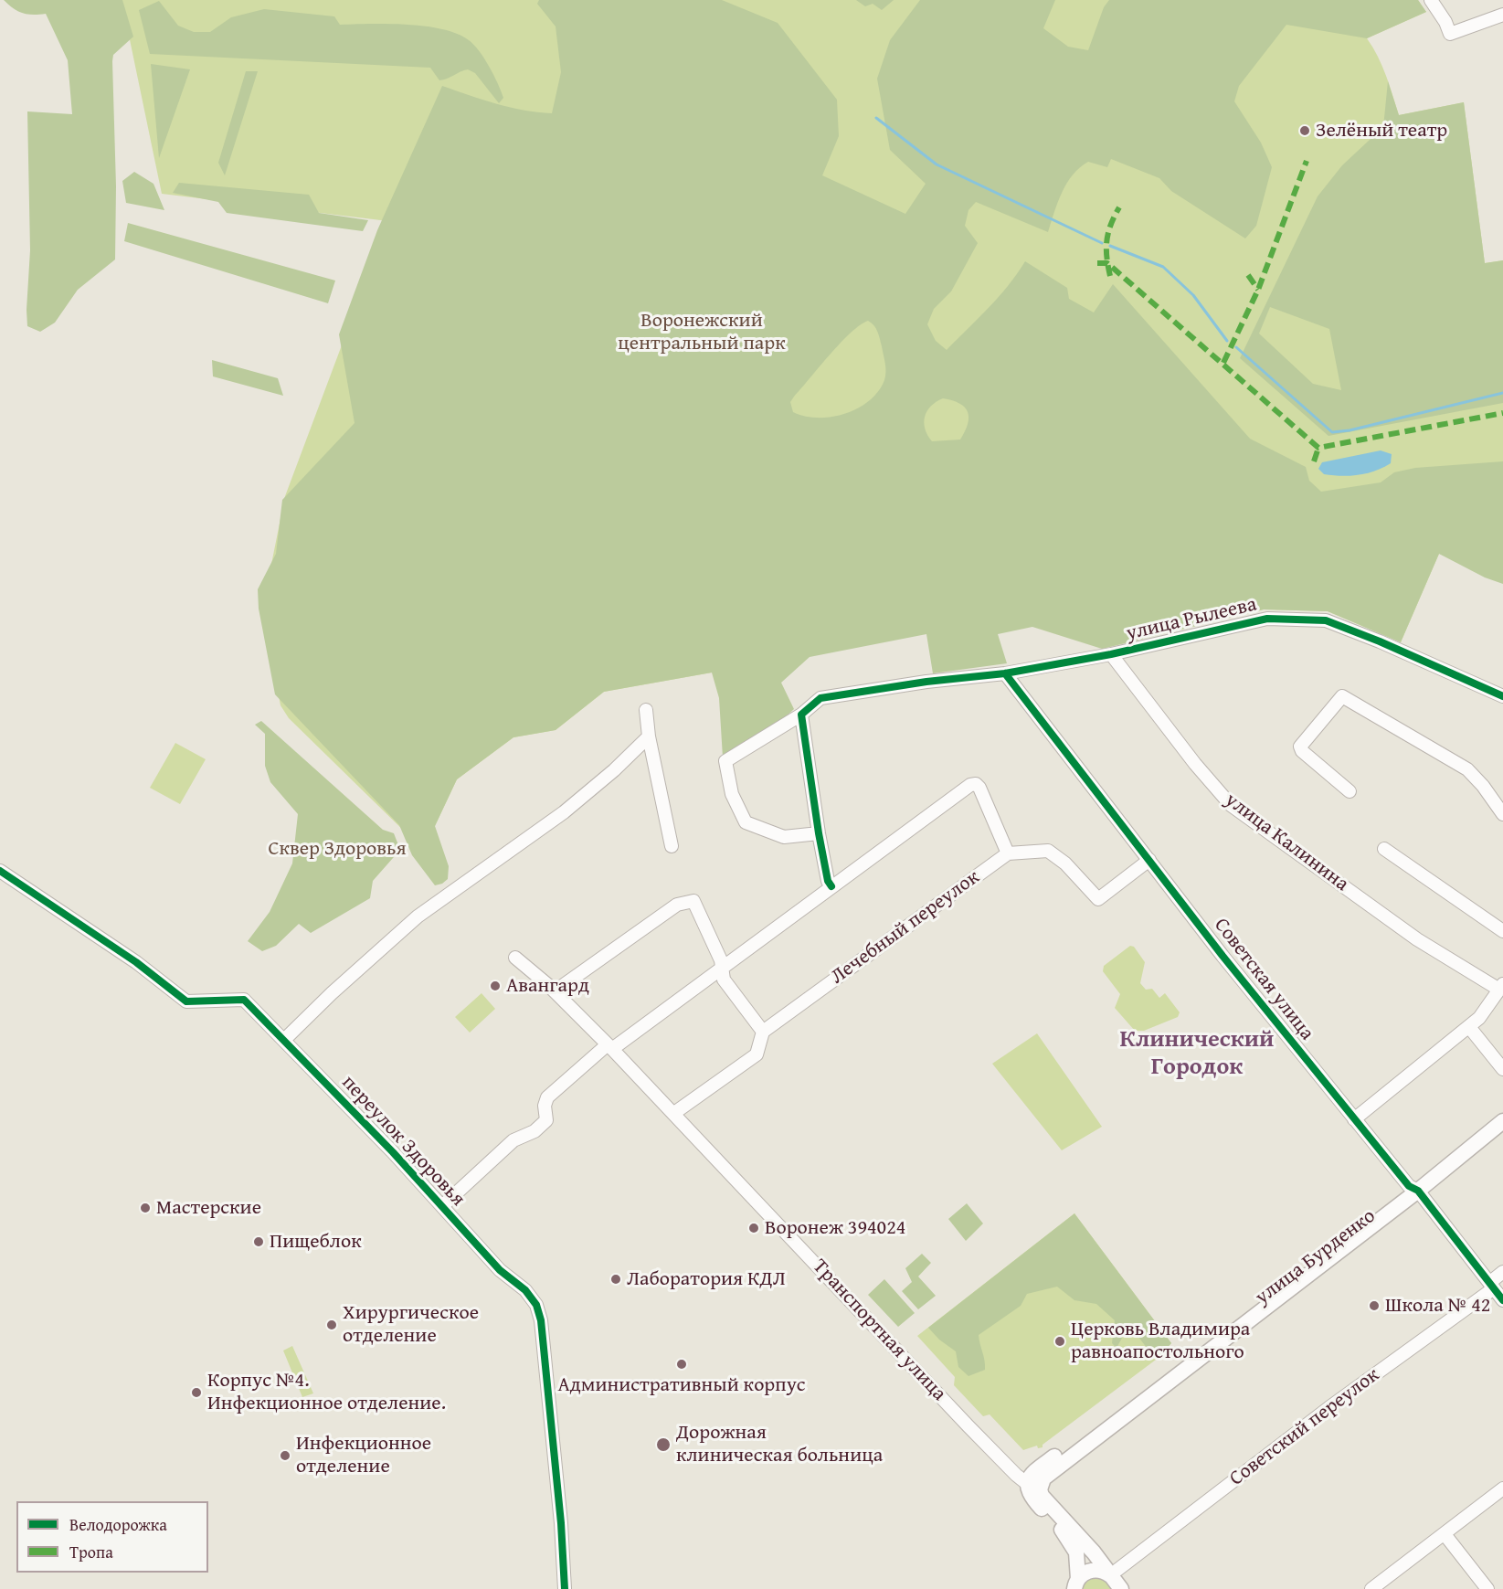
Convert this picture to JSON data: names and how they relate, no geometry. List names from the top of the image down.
{
  "streets": {
    "main road": ["улица Бурденко"],
    "street": [
      "улица Рылеева",
      "улица Калинина",
      "Лечебный переулок",
      "Советская улица",
      "переулок Здоровья",
      "Транспортная улица",
      "Советский переулок"
    ]
  },
  "crossings": [
    ["улица Рылеева", "улица Калинина"],
    ["улица Рылеева", "Советская улица"],
    ["Советская улица", "улица Бурденко"],
    ["Советская улица", "Советский переулок"],
    ["улица Бурденко", "Транспортная улица"]
  ],
  "districts": ["Клинический Городок"],
  "parks": ["Воронежский центральный парк", "Сквер Здоровья"],
  "places": [
    "Зелёный театр",
    "Авангард",
    "Мастерские",
    "Воронеж 394024",
    "Пищеблок",
    "Лаборатория КДЛ",
    "Школа № 42",
    "Хирургическое отделение",
    "Церковь Владимира равноапостольного",
    "Административный корпус",
    "Корпус №4. Инфекционное отделение.",
    "Дорожная клиническая больница",
    "Инфекционное отделение"
  ],
  "legend": ["Велодорожка", "Тропа"]
}
